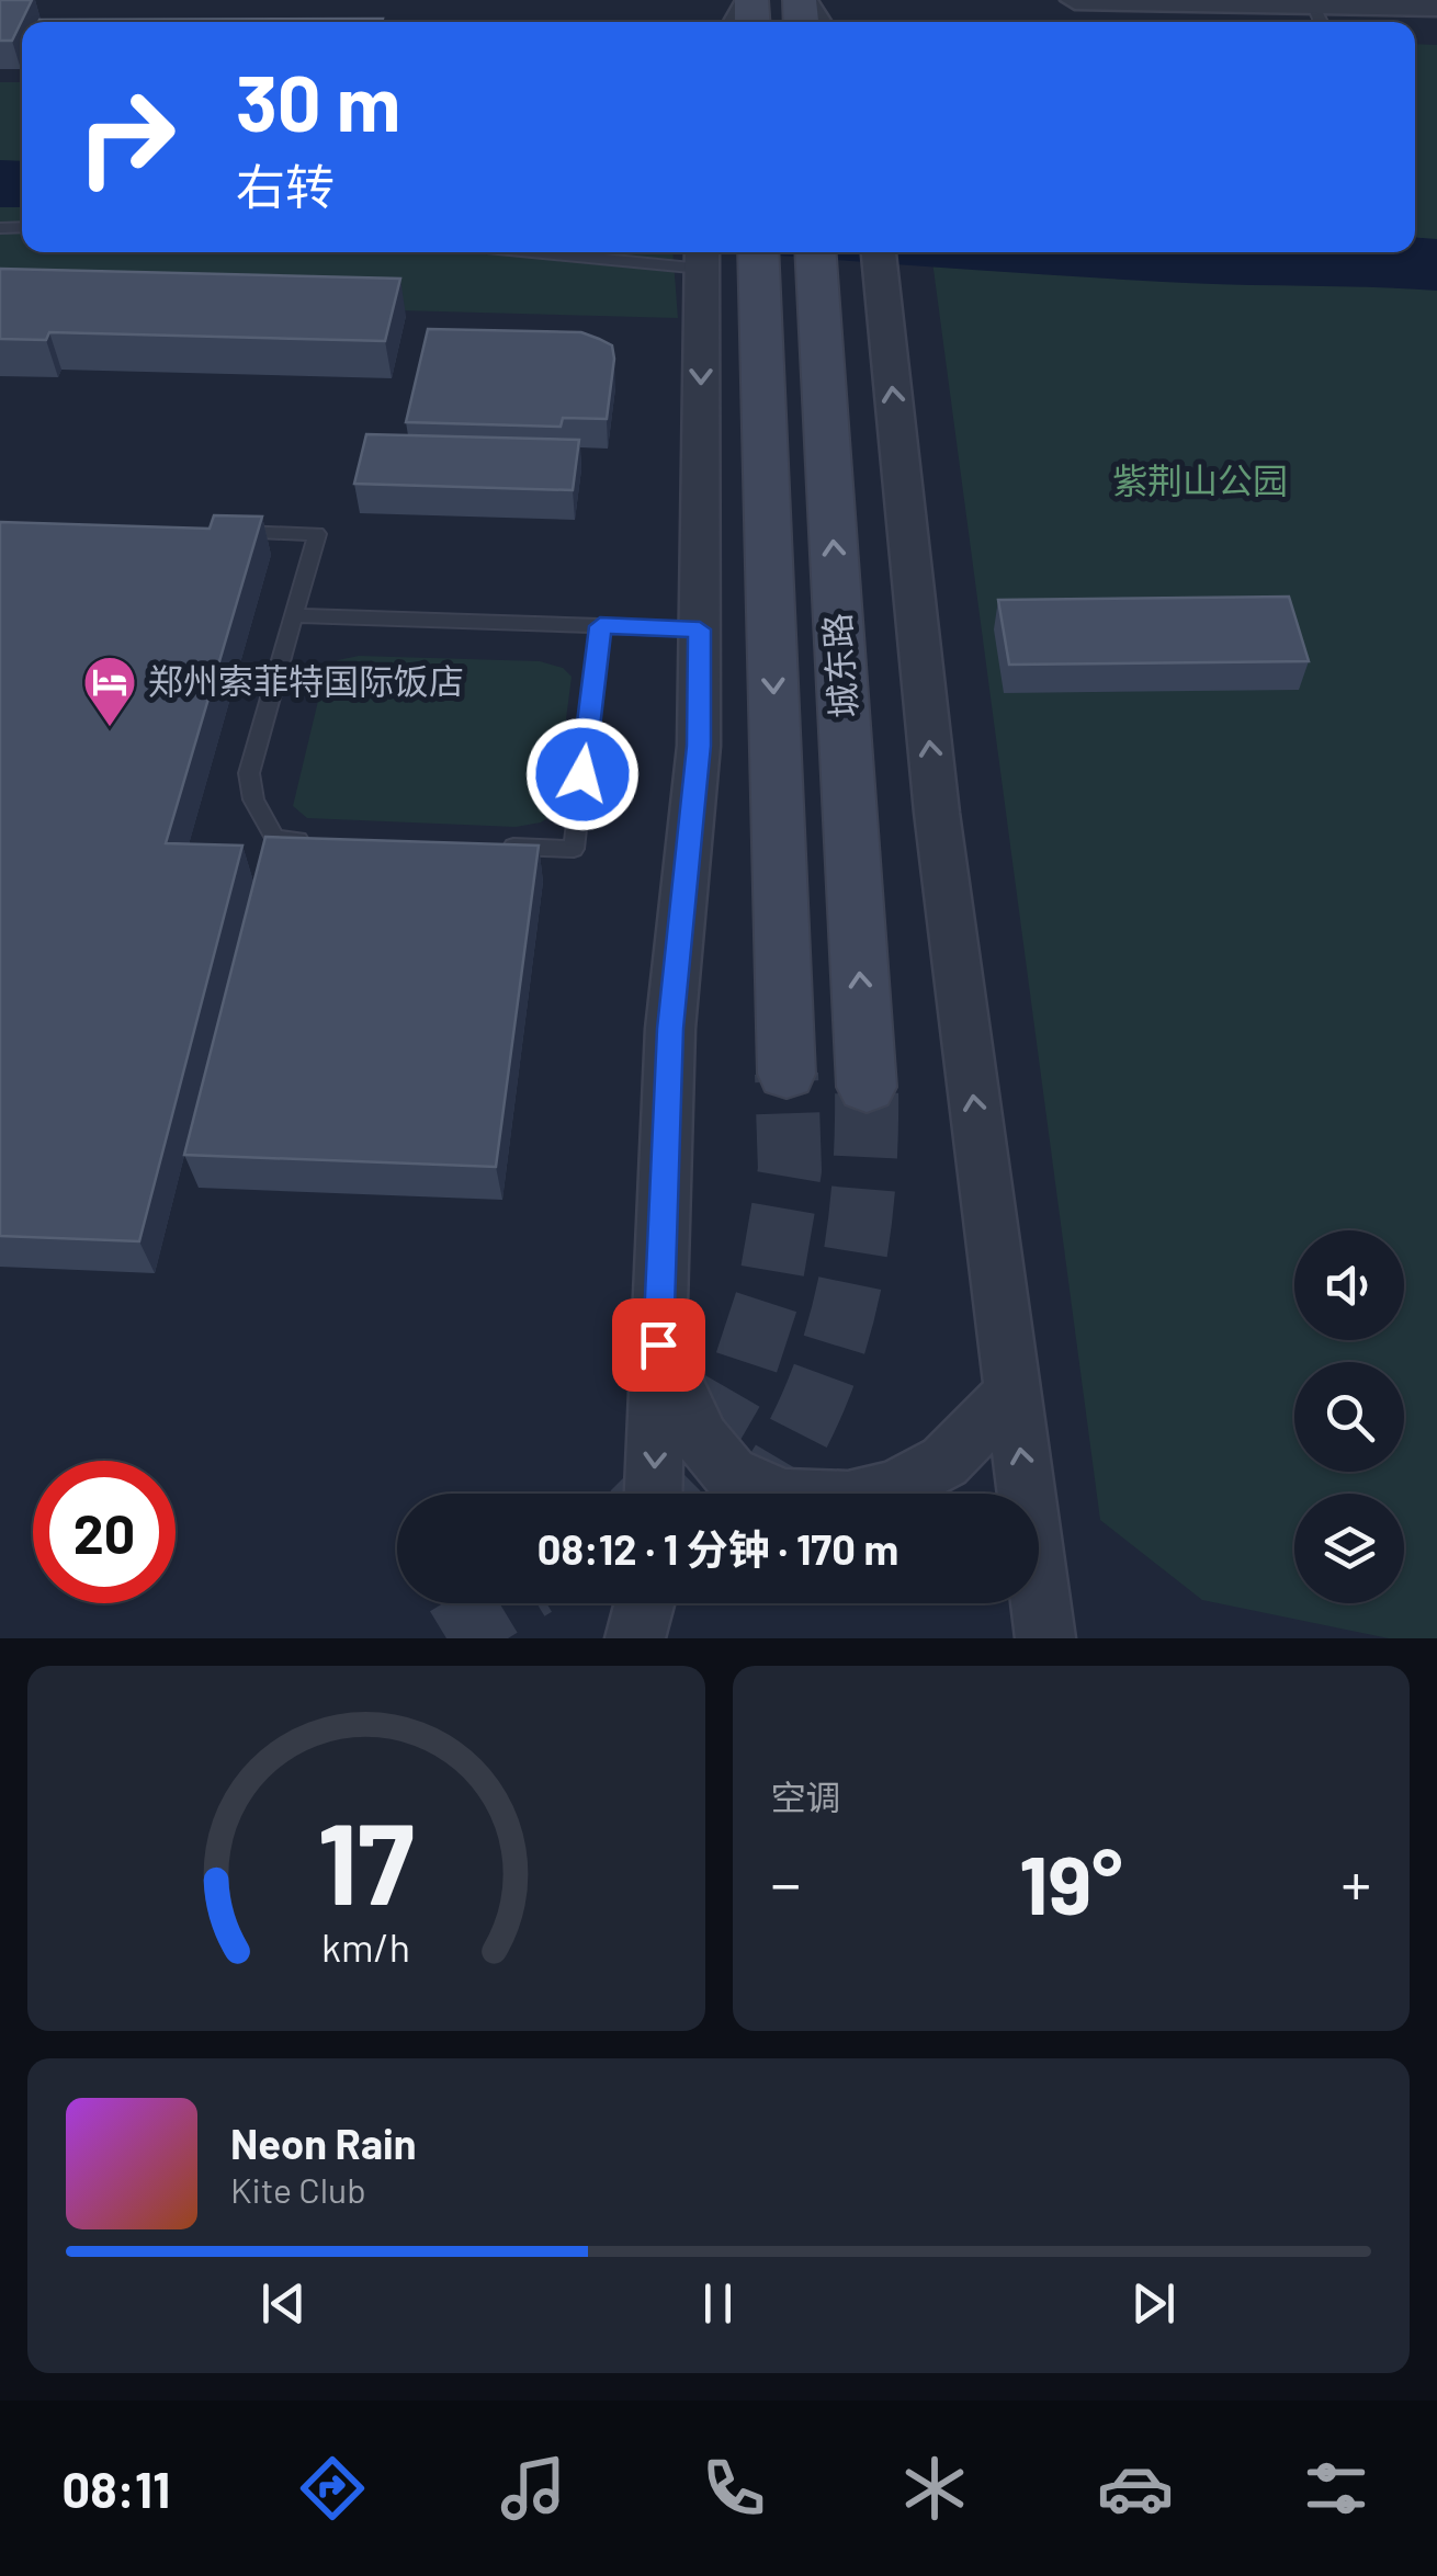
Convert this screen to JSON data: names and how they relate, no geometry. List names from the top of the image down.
{
  "streets": {
    "main road": ["城东路"]
  },
  "parks": ["紫荆山公园"],
  "places": {
    "hotel": ["郑州索菲特国际饭店"]
  },
  "page": {
    "turn": ["30 m", "右转"],
    "limit": "20",
    "trip": "08:12 · 1 分钟 · 170 m",
    "tile": "空调",
    "heat": ["−", "19°", "+"],
    "song": ["Neon Rain", "Kite Club"],
    "tabs": "08:11",
    "gauge": ["17", "km/h"]
  }
}
